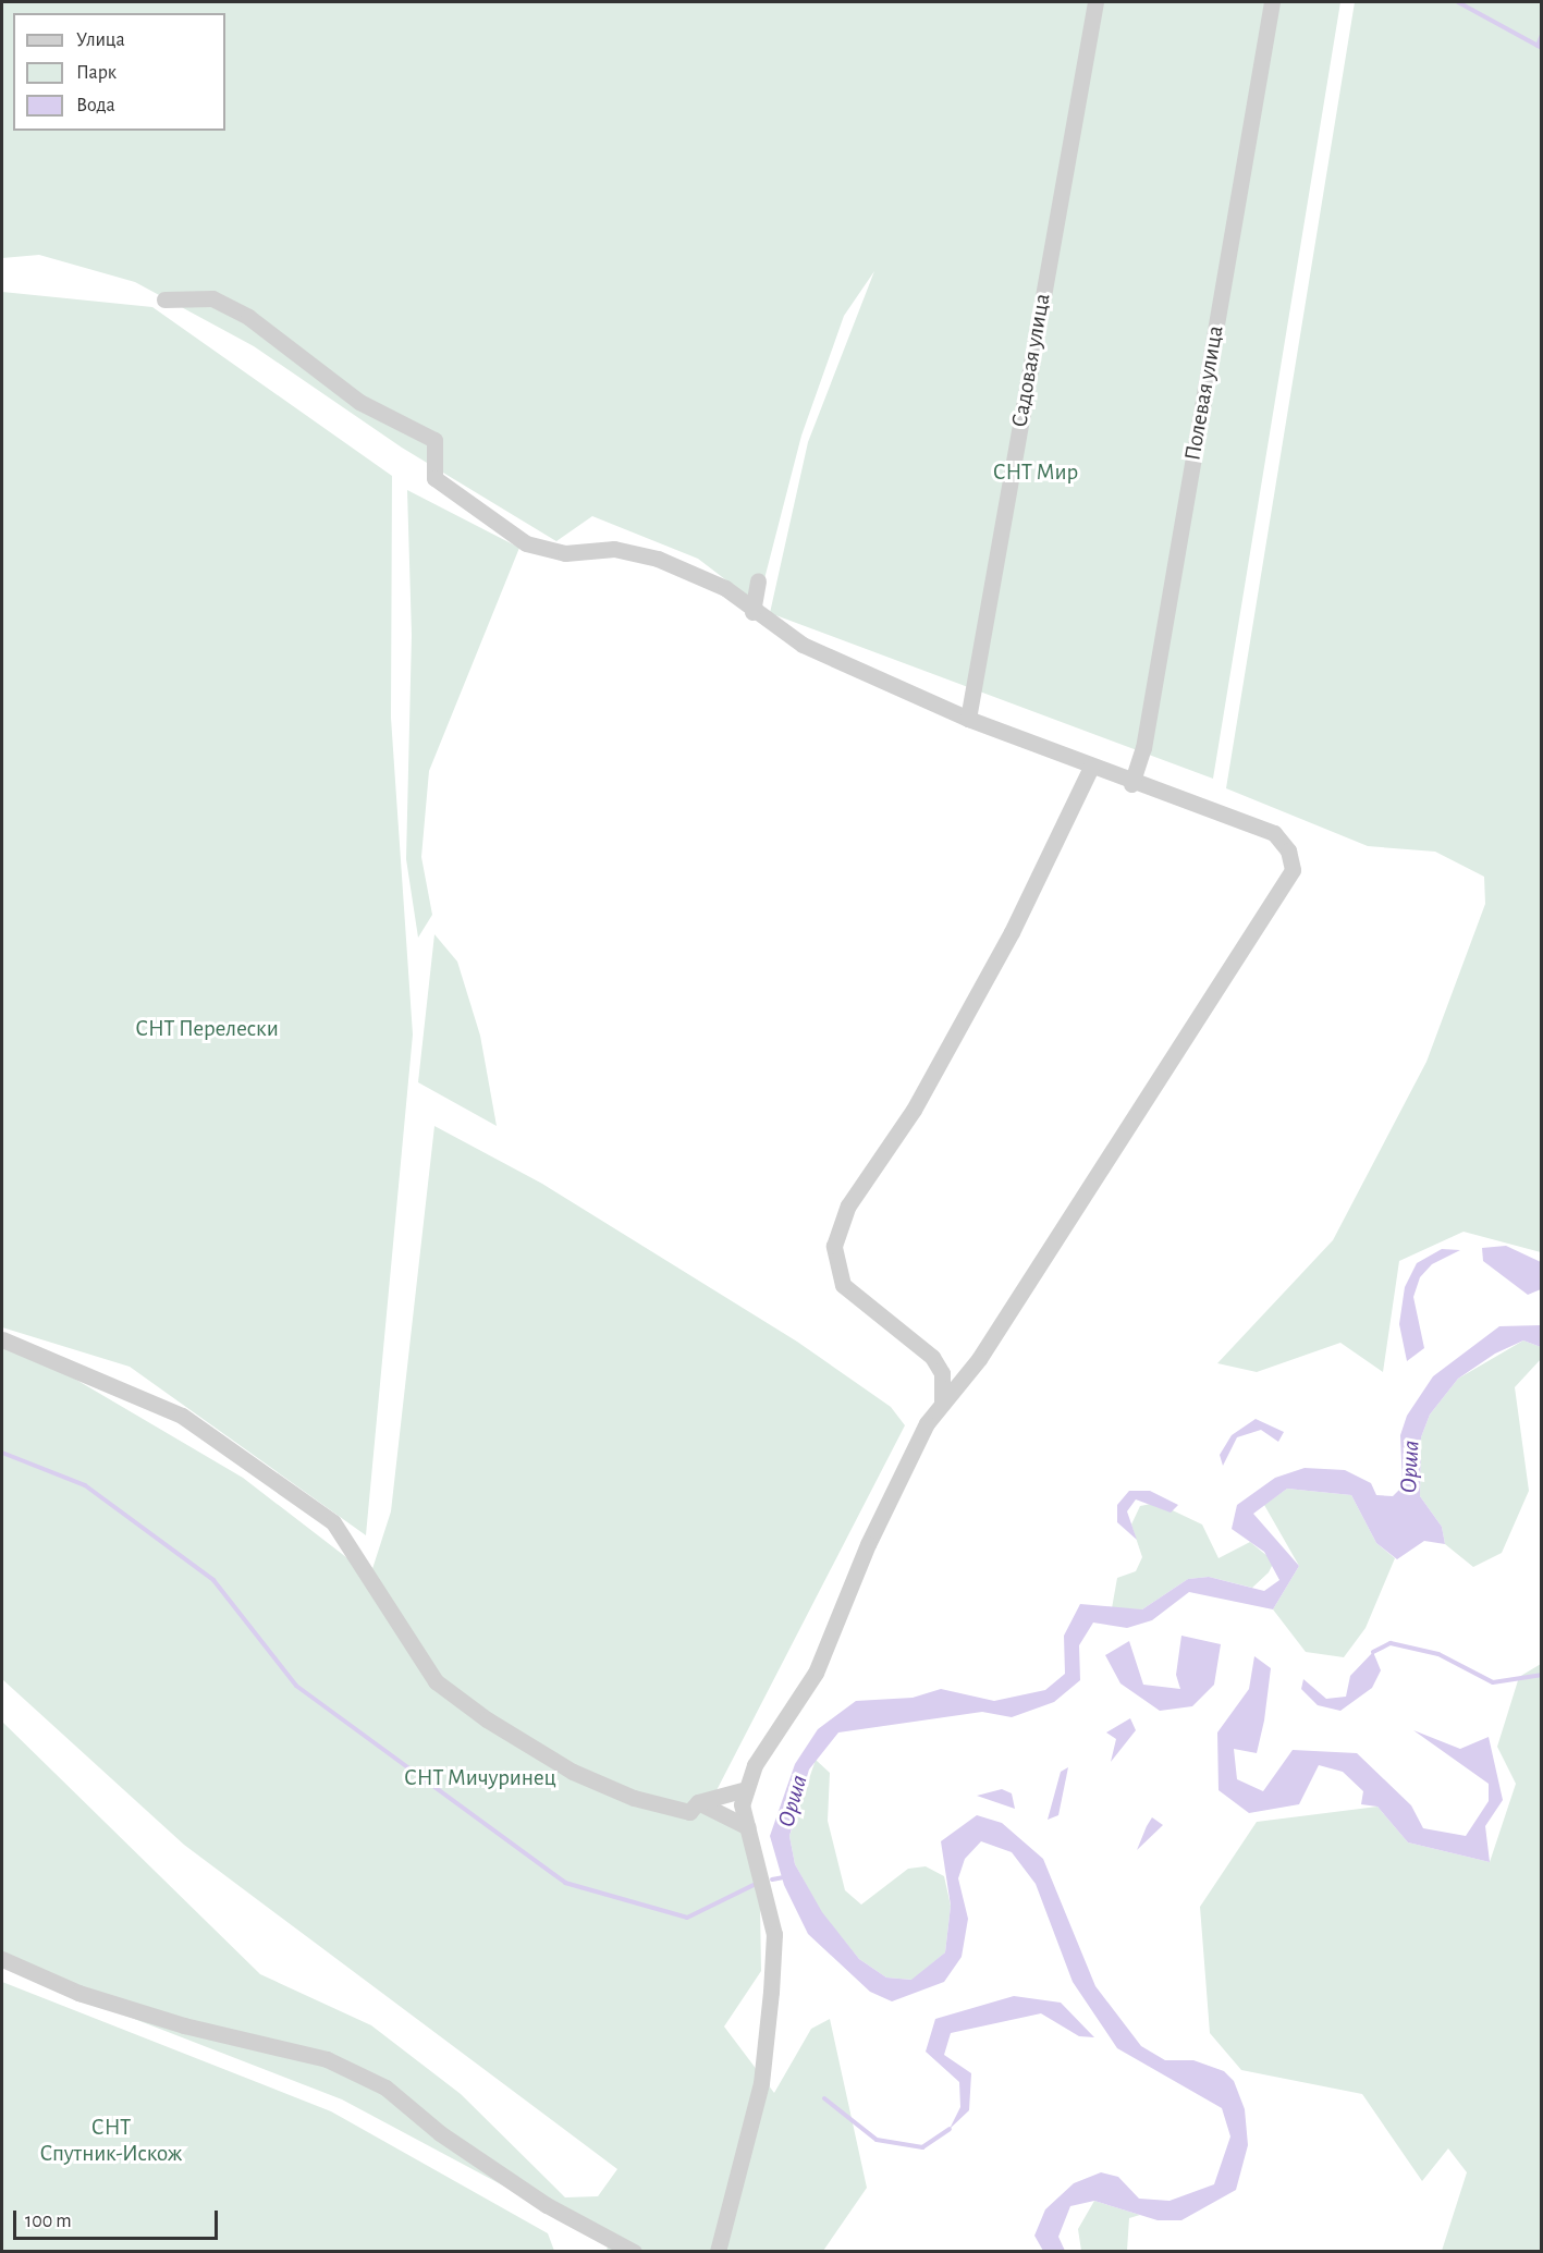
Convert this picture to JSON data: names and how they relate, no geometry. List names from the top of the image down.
{
  "streets": {
    "street": ["Садовая улица", "Полевая улица"]
  },
  "water": ["Орша"],
  "parks": [
    "СНТ Мир",
    "СНТ Перелески",
    "СНТ Мичуринец",
    "СНТ Спутник-Искож"
  ],
  "legend": ["Улица", "Парк", "Вода"],
  "scale_bar": "100 m"
}
